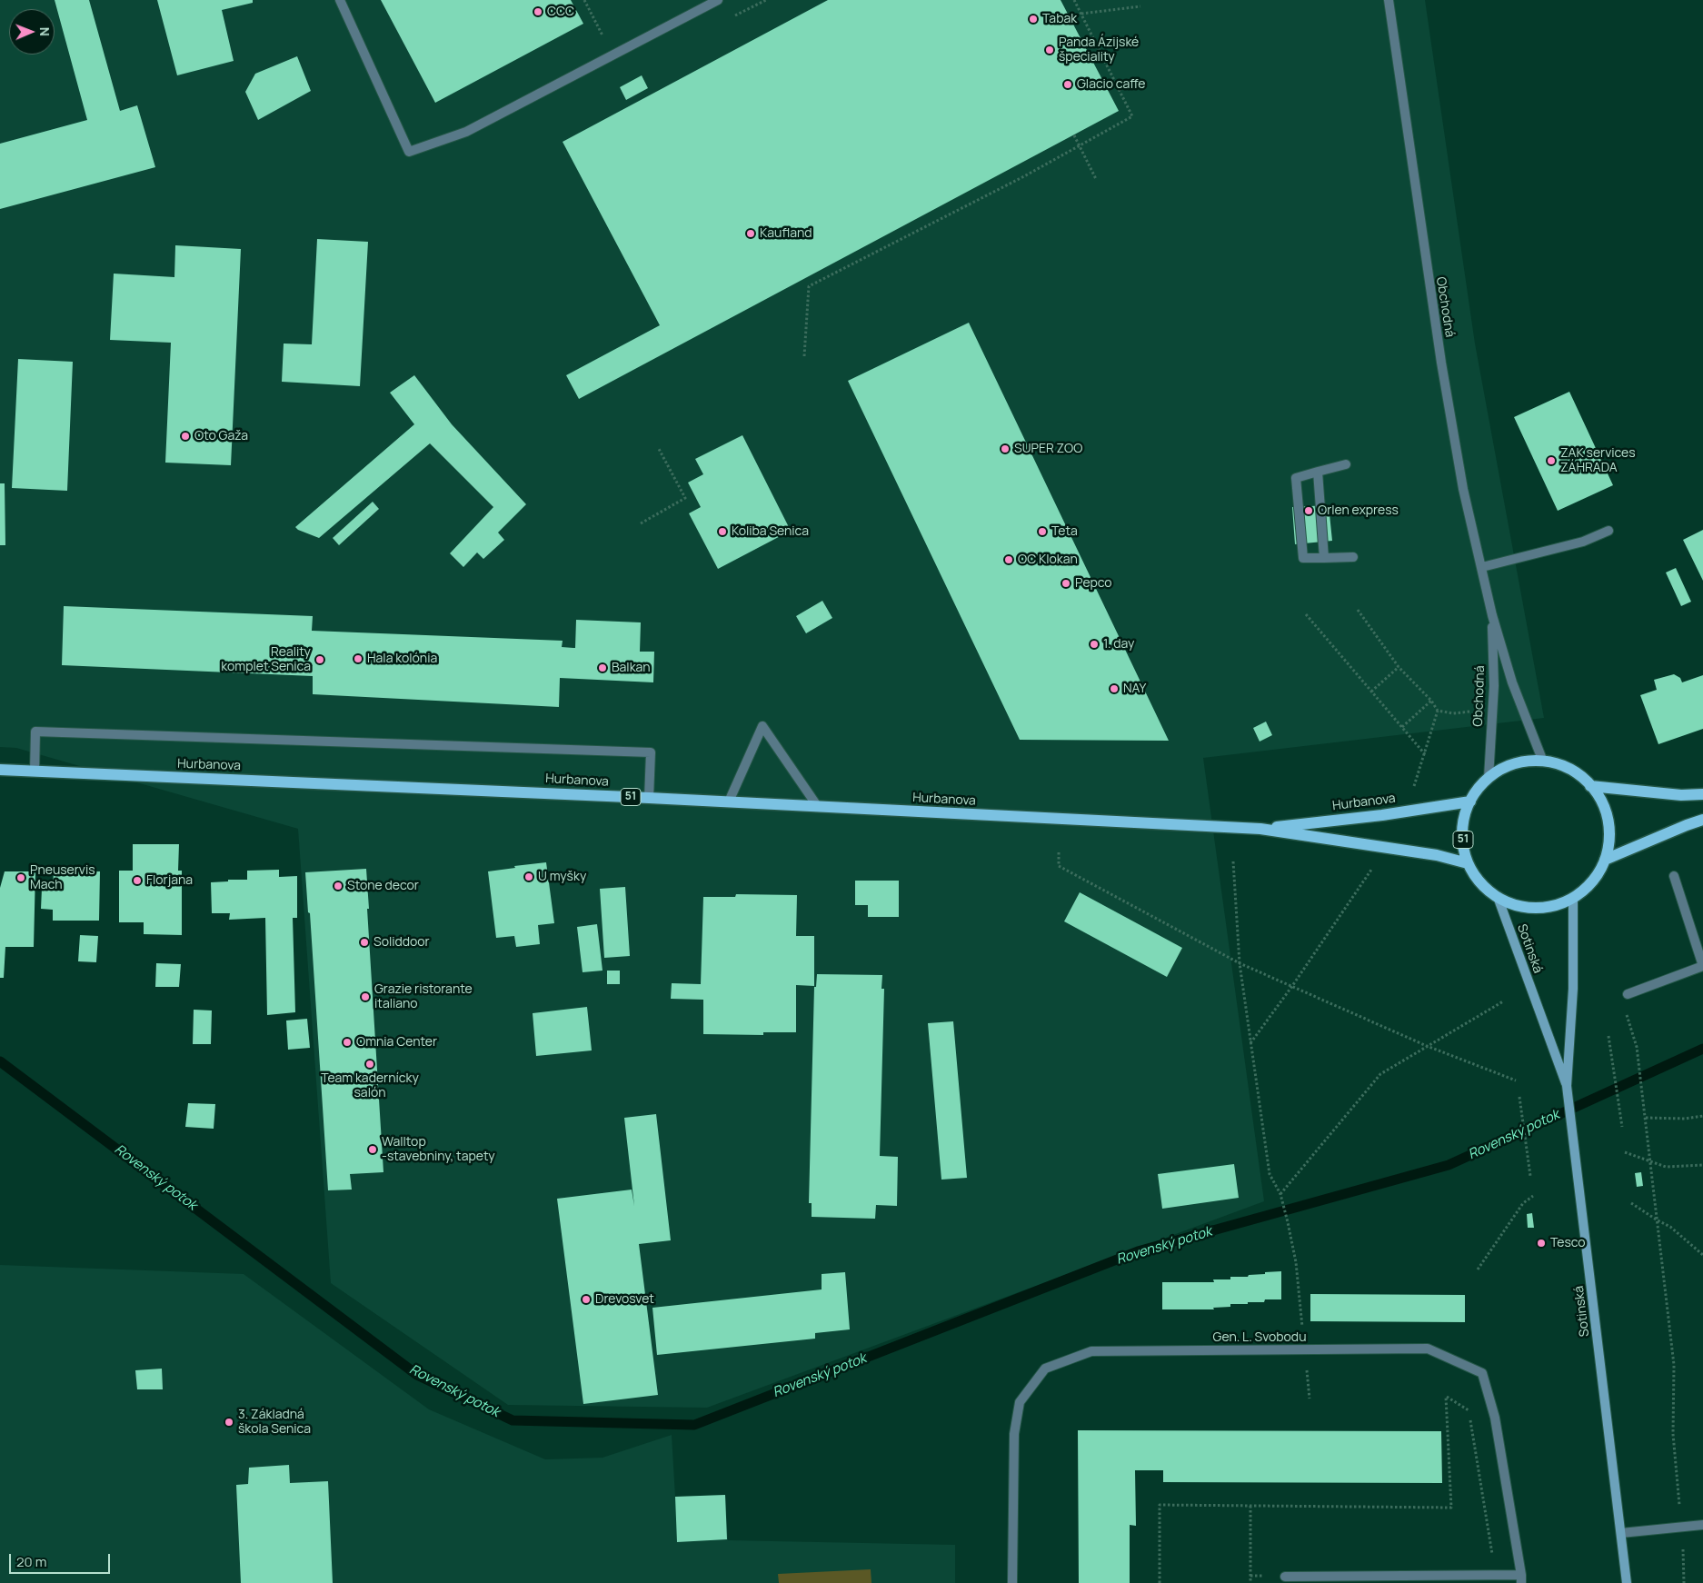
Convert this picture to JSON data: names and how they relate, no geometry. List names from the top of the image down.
{
  "streets": {
    "main road": ["Hurbanova", "51", "Sotinská"],
    "street": ["Obchodná", "Gen. L. Svobodu"]
  },
  "crossings": [
    ["Obchodná", "Hurbanova"],
    ["Obchodná", "51"],
    ["Obchodná", "Sotinská"],
    ["Hurbanova", "51"],
    ["Hurbanova", "Sotinská"],
    ["51", "Sotinská"]
  ],
  "water": ["Rovenský potok"],
  "places": [
    "CCC",
    "Tabak",
    "Panda Ázijské špeciality",
    "Glacio caffe",
    "Kaufland",
    "Oto Gaža",
    "SUPER ZOO",
    "ZAK services ZÁHRADA",
    "Orlen express",
    "Koliba Senica",
    "Teta",
    "OC Klokan",
    "Pepco",
    "1. day",
    "Hala kolónia",
    "Reality komplet Senica",
    "Balkan",
    "NAY",
    "U myšky",
    "Pneuservis Mach",
    "Florjana",
    "Stone decor",
    "Soliddoor",
    "Grazie ristorante italiano",
    "Omnia Center",
    "Team kadernícky salón",
    "Walltop -stavebniny, tapety",
    "Tesco",
    "Drevosvet",
    "3. Základná škola Senica"
  ],
  "scale_bar": "20 m",
  "north": "right"
}
